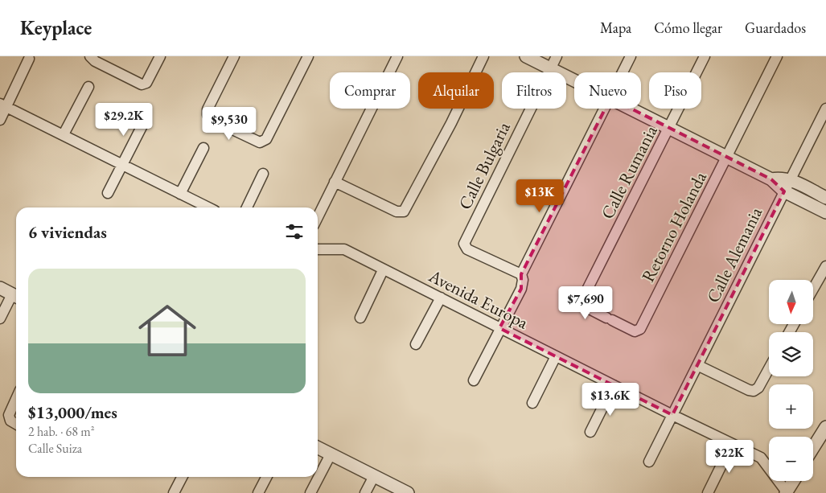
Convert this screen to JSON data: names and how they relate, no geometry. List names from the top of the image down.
{
  "streets": {
    "street": [
      "Calle Bulgaria",
      "Calle Rumania",
      "Retorno Holanda",
      "Calle Alemania",
      "Avenida Europa"
    ]
  },
  "crossings": [
    ["Calle Rumania", "Retorno Holanda"],
    ["Calle Alemania", "Avenida Europa"]
  ],
  "north": "bottom",
  "page": {
    "header": "Keyplace",
    "nav": ["Mapa", "Cómo llegar", "Guardados"],
    "chip": [
      "Comprar",
      "Alquilar",
      "Filtros",
      "Nuevo",
      "Piso"
    ],
    "price": [
      "$29.2K",
      "$9,530",
      "$13K",
      "$7,690",
      "$13.6K",
      "$22K"
    ],
    "heading": "6 viviendas",
    "list": [
      {
        "name": "$13,000/mes",
        "note": "2 hab. · 68 m² · Calle Suiza"
      }
    ],
    "map_buttons": ["+", "−"]
  }
}
